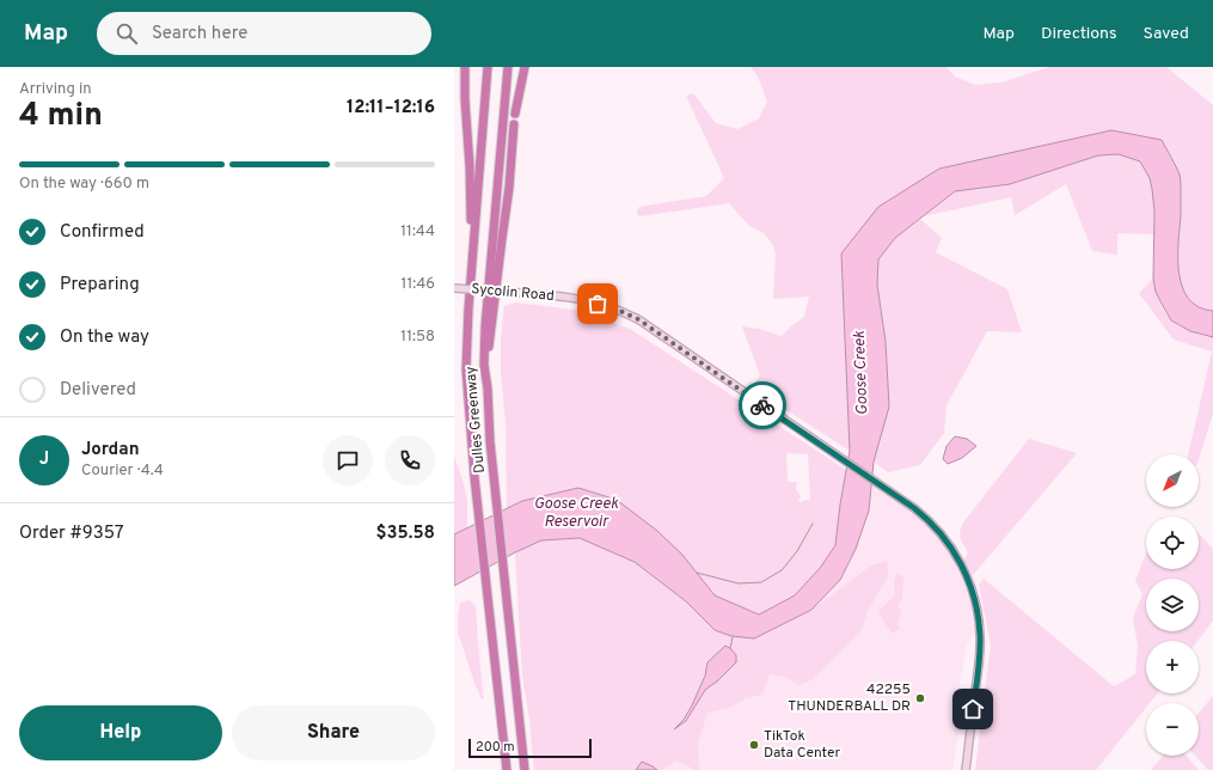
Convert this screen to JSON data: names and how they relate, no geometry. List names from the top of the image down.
{
  "streets": {
    "highway": ["Dulles Greenway"],
    "main road": ["Sycolin Road"]
  },
  "water": ["Goose Creek", "Goose Creek Reservoir"],
  "places": ["42255 THUNDERBALL DR", "TikTok Data Center"],
  "scale_bar": "200 m",
  "north": "bottom left",
  "page": {
    "header": "Map",
    "search": "Search here",
    "nav": ["Map", "Directions", "Saved"],
    "heading": ["4 min", "Arriving in", "12:11–12:16"],
    "panel": [
      "Jordan",
      "Courier · 4.4",
      "Order #9357",
      "$35.58"
    ],
    "bar": "On the way · 660 m",
    "list": [
      ["Confirmed", "11:44"],
      ["Preparing", "11:46"],
      ["On the way", "11:58"],
      "Delivered"
    ],
    "round": "J",
    "map_buttons": ["+", "−"],
    "buttons": ["Help", "Share"],
    "scale": "200 m"
  }
}
